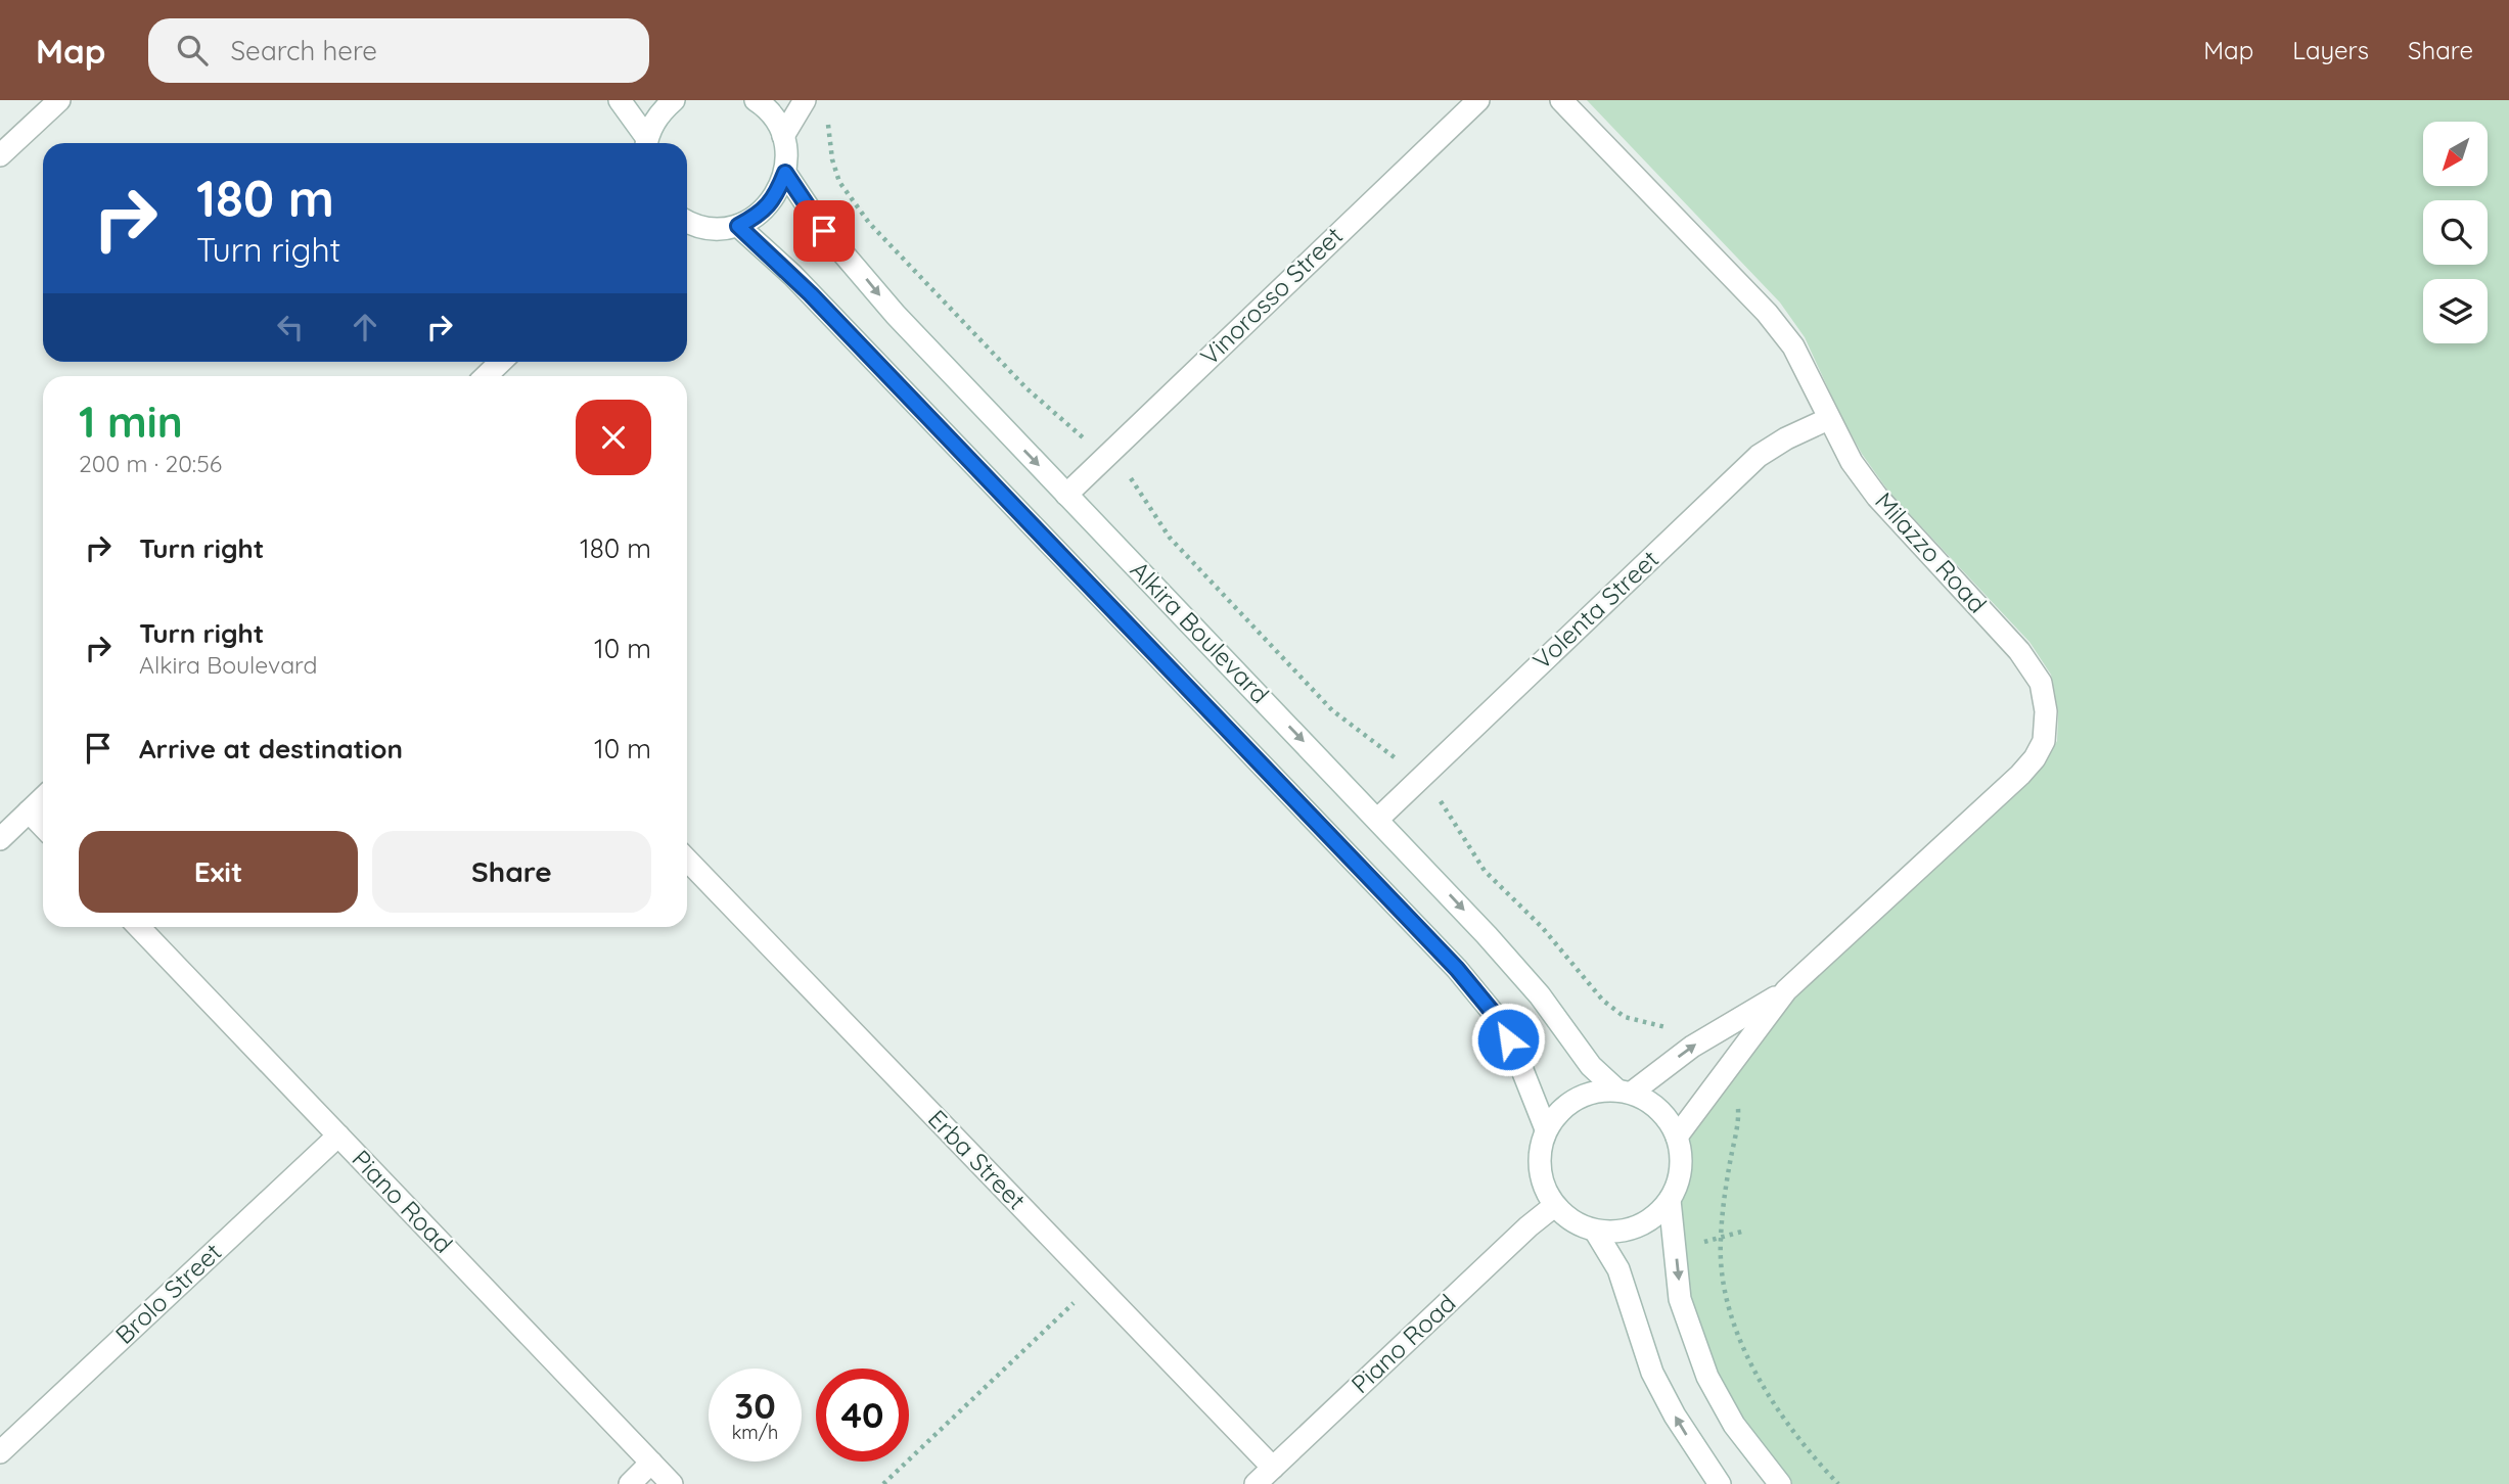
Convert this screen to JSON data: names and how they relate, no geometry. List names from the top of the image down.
{
  "streets": {
    "street": [
      "Vinorosso Street",
      "Milazzo Road",
      "Volenta Street",
      "Alkira Boulevard",
      "Erba Street",
      "Piano Road",
      "Brolo Street"
    ]
  },
  "crossings": [
    ["Vinorosso Street", "Alkira Boulevard"],
    ["Milazzo Road", "Volenta Street"],
    ["Milazzo Road", "Alkira Boulevard"],
    ["Milazzo Road", "Piano Road"],
    ["Volenta Street", "Alkira Boulevard"],
    ["Alkira Boulevard", "Piano Road"],
    ["Erba Street", "Piano Road"],
    ["Piano Road", "Brolo Street"]
  ],
  "north": "bottom left",
  "page": {
    "header": "Map",
    "search": "Search here",
    "nav": ["Map", "Layers", "Share"],
    "turn": ["180 m", "Turn right"],
    "heading": ["1 min", "200 m · 20:56"],
    "list": [
      {
        "name": "Turn right",
        "value": "180 m"
      },
      {
        "name": "Turn right",
        "note": "Alkira Boulevard",
        "value": "10 m"
      },
      {
        "name": "Arrive at destination",
        "value": "10 m"
      }
    ],
    "buttons": ["Exit", "Share"],
    "speed": "30 km/h",
    "limit": "40"
  }
}
